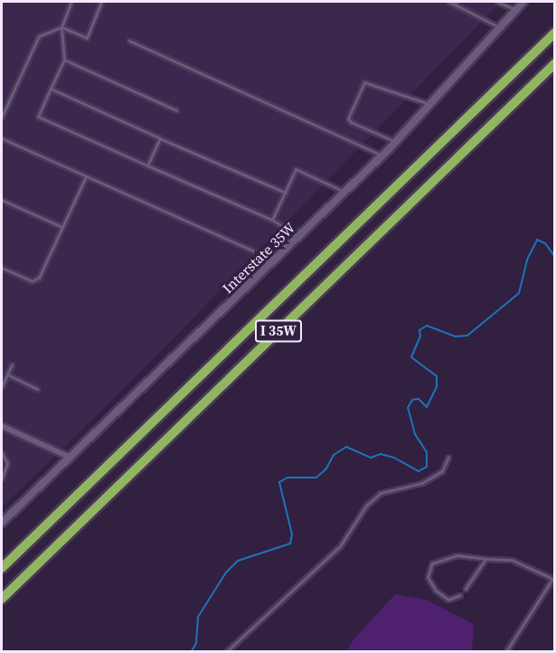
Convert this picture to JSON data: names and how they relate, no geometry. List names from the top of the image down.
{
  "streets": {
    "highway": ["I 35W"],
    "street": ["Interstate 35W"]
  }
}
